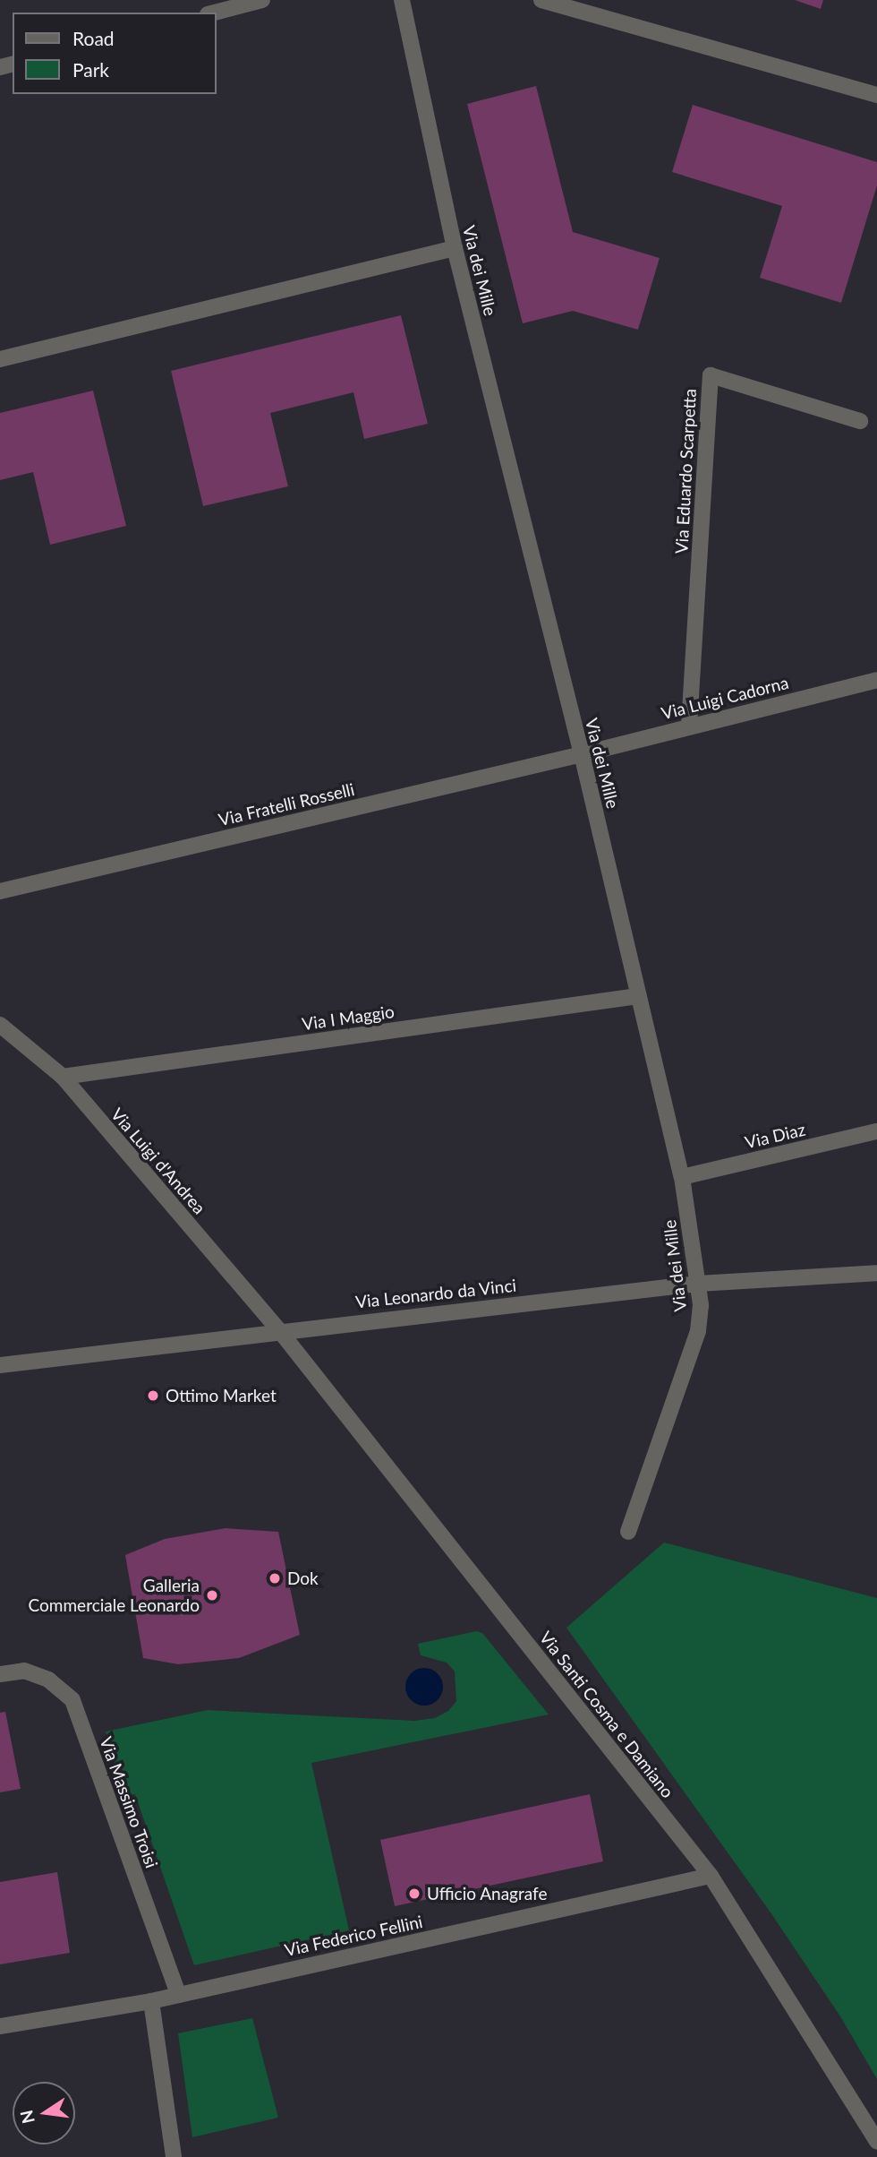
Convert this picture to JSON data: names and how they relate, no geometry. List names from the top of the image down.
{
  "streets": {
    "street": [
      "Via dei Mille",
      "Via Eduardo Scarpetta",
      "Via Luigi Cadorna",
      "Via Fratelli Rosselli",
      "Via I Maggio",
      "Via Diaz",
      "Via Luigi d'Andrea",
      "Via Leonardo da Vinci",
      "Via Santi Cosma e Damiano",
      "Via Massimo Troisi",
      "Via Federico Fellini"
    ]
  },
  "crossings": [
    ["Via dei Mille", "Via Luigi Cadorna"],
    ["Via dei Mille", "Via Fratelli Rosselli"],
    ["Via dei Mille", "Via I Maggio"],
    ["Via dei Mille", "Via Diaz"],
    ["Via dei Mille", "Via Leonardo da Vinci"],
    ["Via Eduardo Scarpetta", "Via Luigi Cadorna"],
    ["Via Luigi Cadorna", "Via Fratelli Rosselli"],
    ["Via I Maggio", "Via Luigi d'Andrea"],
    ["Via Luigi d'Andrea", "Via Leonardo da Vinci"],
    ["Via Luigi d'Andrea", "Via Santi Cosma e Damiano"],
    ["Via Leonardo da Vinci", "Via Santi Cosma e Damiano"],
    ["Via Santi Cosma e Damiano", "Via Federico Fellini"],
    ["Via Massimo Troisi", "Via Federico Fellini"]
  ],
  "places": [
    "Ottimo Market",
    "Dok",
    "Galleria Commerciale Leonardo",
    "Ufficio Anagrafe"
  ],
  "legend": ["Road", "Park"],
  "north": "left"
}
